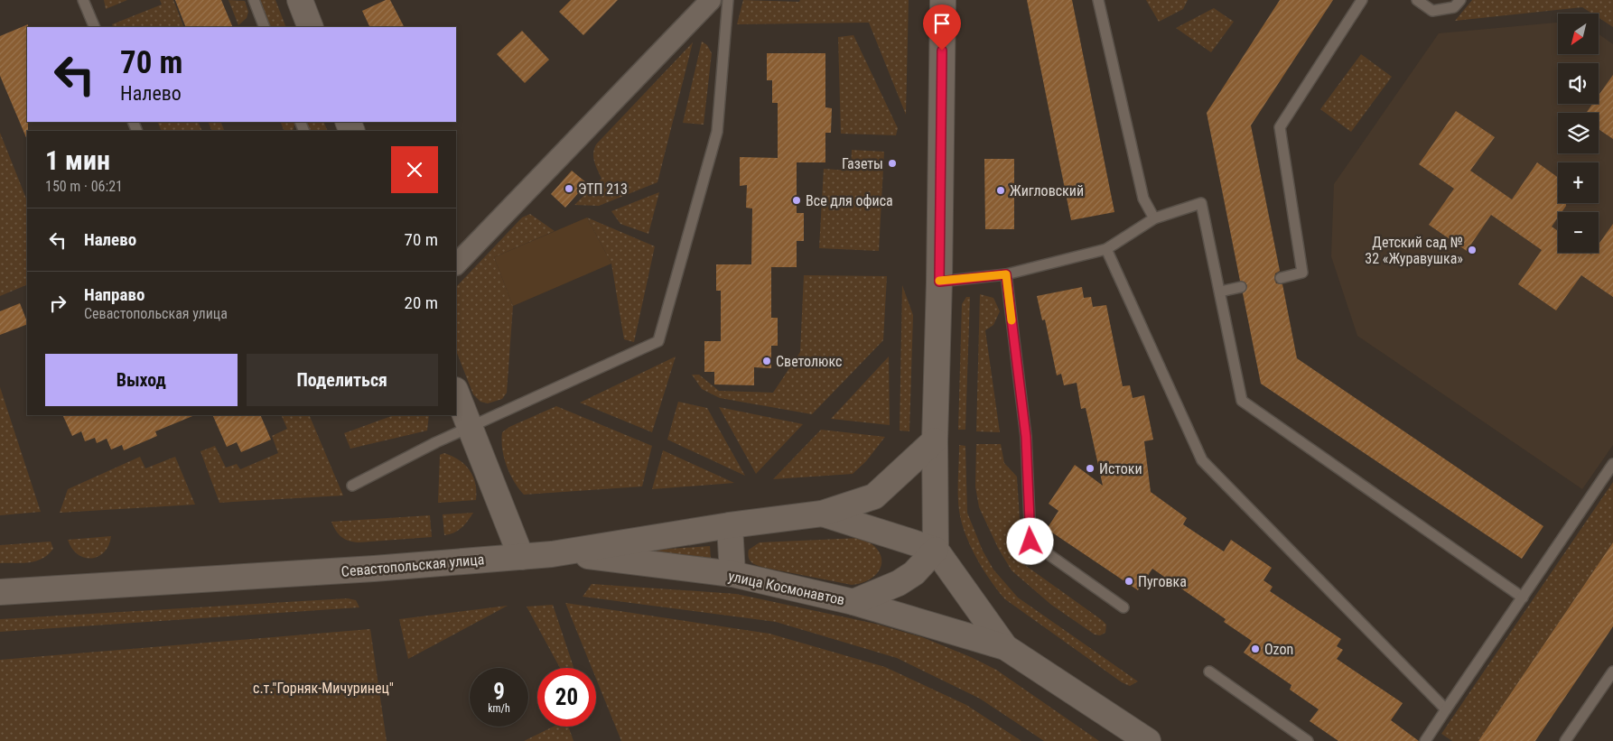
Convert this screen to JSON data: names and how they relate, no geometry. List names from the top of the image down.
{
  "streets": {
    "main road": ["Севастопольская улица", "улица Космонавтов"]
  },
  "crossings": [
    ["Севастопольская улица", "улица Космонавтов"]
  ],
  "parks": ["с.т.\"Горняк-Мичуринец\""],
  "places": [
    "Газеты",
    "ЭТП 213",
    "Жигловский",
    "Все для офиса",
    "Детский сад № 32 «Журавушка»",
    "Светолюкс",
    "Истоки",
    "Пуговка",
    "Ozon"
  ],
  "north": "bottom left",
  "page": {
    "map_buttons": ["+", "−"],
    "turn": ["70 m", "Налево"],
    "heading": ["1 мин", "150 m · 06:21"],
    "list": [
      {
        "name": "Налево",
        "value": "70 m"
      },
      {
        "name": "Направо",
        "note": "Севастопольская улица",
        "value": "20 m"
      }
    ],
    "buttons": ["Выход", "Поделиться"],
    "speed": "9 km/h",
    "limit": "20"
  }
}
